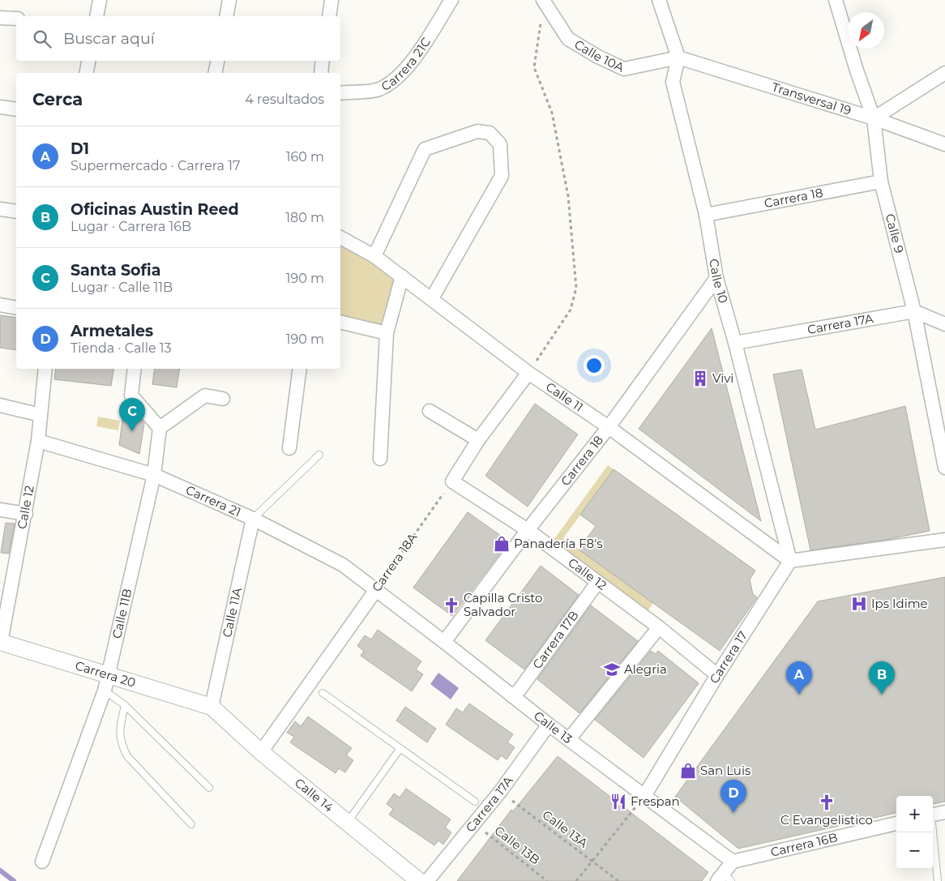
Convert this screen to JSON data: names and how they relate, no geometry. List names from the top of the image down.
{
  "streets": {
    "street": [
      "Calle 10A",
      "Carrera 21C",
      "Transversal 19",
      "Carrera 18",
      "Calle 9",
      "Calle 10",
      "Carrera 17A",
      "Calle 11",
      "Carrera 21",
      "Calle 12",
      "Carrera 18A",
      "Calle 11A",
      "Calle 11B",
      "Carrera 17B",
      "Carrera 17",
      "Carrera 20",
      "Calle 13",
      "Calle 14",
      "Carrera 16B"
    ],
    "path": ["Calle 13A", "Calle 13B"]
  },
  "crossings": [
    ["Calle 10A", "Transversal 19"],
    ["Calle 10A", "Calle 10"],
    ["Transversal 19", "Calle 9"],
    ["Transversal 19", "Calle 10"],
    ["Carrera 18", "Calle 9"],
    ["Carrera 18", "Calle 10"],
    ["Carrera 18", "Calle 11"],
    ["Carrera 18", "Calle 12"],
    ["Carrera 18", "Calle 13"],
    ["Calle 9", "Carrera 17A"],
    ["Calle 10", "Carrera 17A"],
    ["Calle 10", "Calle 11"],
    ["Calle 10", "Carrera 17"],
    ["Carrera 17A", "Calle 13"],
    ["Carrera 17A", "Calle 13A"],
    ["Carrera 17A", "Calle 13B"],
    ["Calle 11", "Carrera 17"],
    ["Carrera 21", "Calle 12"],
    ["Carrera 21", "Carrera 18A"],
    ["Carrera 21", "Calle 11A"],
    ["Carrera 21", "Calle 11B"],
    ["Carrera 21", "Calle 13"],
    ["Calle 12", "Carrera 18A"],
    ["Calle 12", "Carrera 17B"],
    ["Calle 12", "Carrera 17"],
    ["Calle 12", "Carrera 20"],
    ["Carrera 18A", "Calle 13"],
    ["Carrera 18A", "Calle 14"],
    ["Calle 11A", "Carrera 20"],
    ["Calle 11A", "Calle 14"],
    ["Calle 11B", "Carrera 20"],
    ["Carrera 17B", "Calle 13"],
    ["Carrera 17", "Calle 13"],
    ["Carrera 20", "Calle 14"],
    ["Calle 13", "Carrera 16B"]
  ],
  "places": {
    "building": ["Vivi"],
    "shop": ["Panadería F8's", "San Luis"],
    "hospital": ["Ips Idime"],
    "church": ["Capilla Cristo Salvador", "C Evangelistico"],
    "school or university": ["Alegria"],
    "restaurant": ["Frespan"]
  },
  "north": "bottom left",
  "page": {
    "search": "Buscar aquí",
    "heading": ["Cerca", "4 resultados"],
    "list": [
      {
        "mark": "A",
        "name": "D1",
        "note": "Supermercado · Carrera 17",
        "value": "160 m"
      },
      {
        "mark": "B",
        "name": "Oficinas Austin Reed",
        "note": "Lugar · Carrera 16B",
        "value": "180 m"
      },
      {
        "mark": "C",
        "name": "Santa Sofia",
        "note": "Lugar · Calle 11B",
        "value": "190 m"
      },
      {
        "mark": "D",
        "name": "Armetales",
        "note": "Tienda · Calle 13",
        "value": "190 m"
      }
    ],
    "pins": [
      "C",
      "A",
      "B",
      "D"
    ],
    "map_buttons": ["+", "−"]
  }
}
